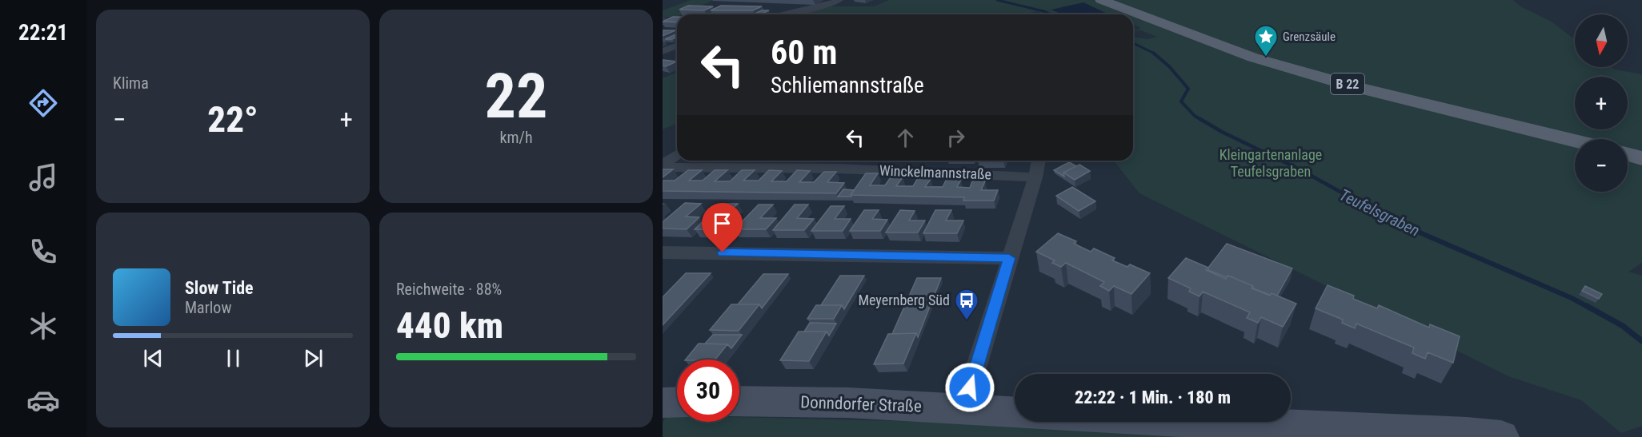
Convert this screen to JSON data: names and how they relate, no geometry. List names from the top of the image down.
{
  "streets": {
    "main road": ["B 22"],
    "street": ["Winckelmannstraße", "Donndorfer Straße"]
  },
  "water": ["Teufelsgraben"],
  "parks": ["Kleingartenanlage Teufelsgraben"],
  "places": {
    "place": ["Grenzsäule"],
    "bus stop": ["Meyernberg Süd"]
  },
  "north": "bottom",
  "page": {
    "tabs": "22:21",
    "tile": [
      "Klima",
      ["22", "km/h"],
      ["Reichweite · 88%", "440 km"]
    ],
    "map_buttons": ["+", "−"],
    "turn": ["60 m", "Schliemannstraße"],
    "heat": ["−", "22°", "+"],
    "song": ["Slow Tide", "Marlow"],
    "limit": "30",
    "trip": "22:22 · 1 Min. · 180 m"
  }
}
